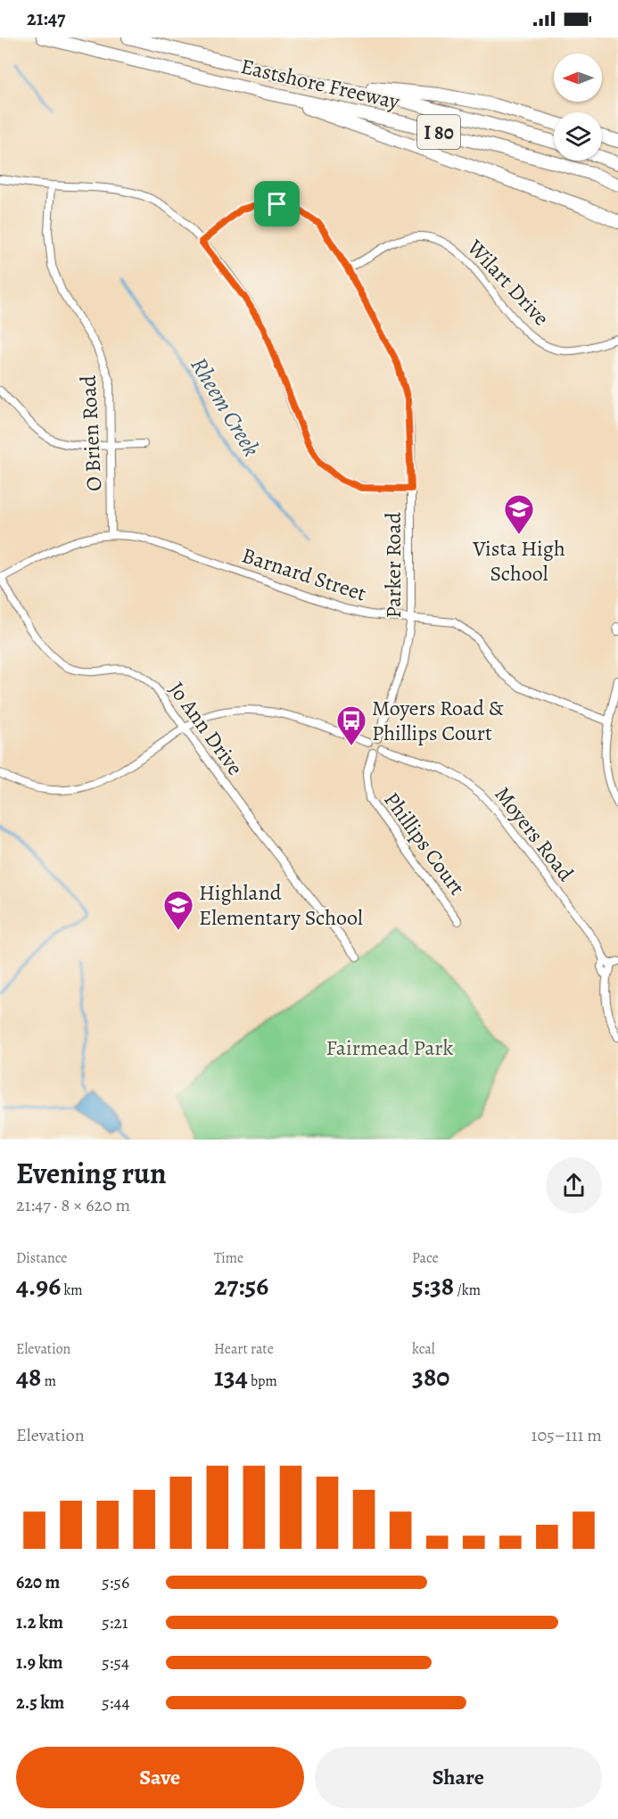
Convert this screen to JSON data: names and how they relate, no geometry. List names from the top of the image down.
{
  "streets": {
    "highway": ["Eastshore Freeway", "I 80"],
    "street": [
      "Wilart Drive",
      "O Brien Road",
      "Parker Road",
      "Barnard Street",
      "Jo Ann Drive",
      "Moyers Road",
      "Phillips Court"
    ]
  },
  "crossings": [
    ["Wilart Drive", "Parker Road"],
    ["O Brien Road", "Barnard Street"],
    ["Parker Road", "Barnard Street"],
    ["Parker Road", "Moyers Road"],
    ["Parker Road", "Phillips Court"],
    ["Barnard Street", "Jo Ann Drive"],
    ["Moyers Road", "Phillips Court"]
  ],
  "water": ["Rheem Creek"],
  "parks": ["Fairmead Park"],
  "places": {
    "school or university": ["Vista High School", "Highland Elementary School"],
    "bus stop": ["Moyers Road & Phillips Court"]
  },
  "north": "left",
  "page": {
    "status": "21:47",
    "heading": ["Evening run", "21:47 · 8 × 620 m"],
    "stats": [
      ["Distance", "4.96 km"],
      ["Time", "27:56"],
      ["Pace", "5:38 /km"],
      ["Elevation", "48 m"],
      ["Heart rate", "134 bpm"],
      ["kcal", "380"]
    ],
    "chart": ["Elevation", "105–111 m"],
    "list": [
      {
        "name": "620 m",
        "note": "5:56"
      },
      {
        "name": "1.2 km",
        "note": "5:21"
      },
      {
        "name": "1.9 km",
        "note": "5:54"
      },
      {
        "name": "2.5 km",
        "note": "5:44"
      }
    ],
    "buttons": ["Save", "Share"]
  }
}
